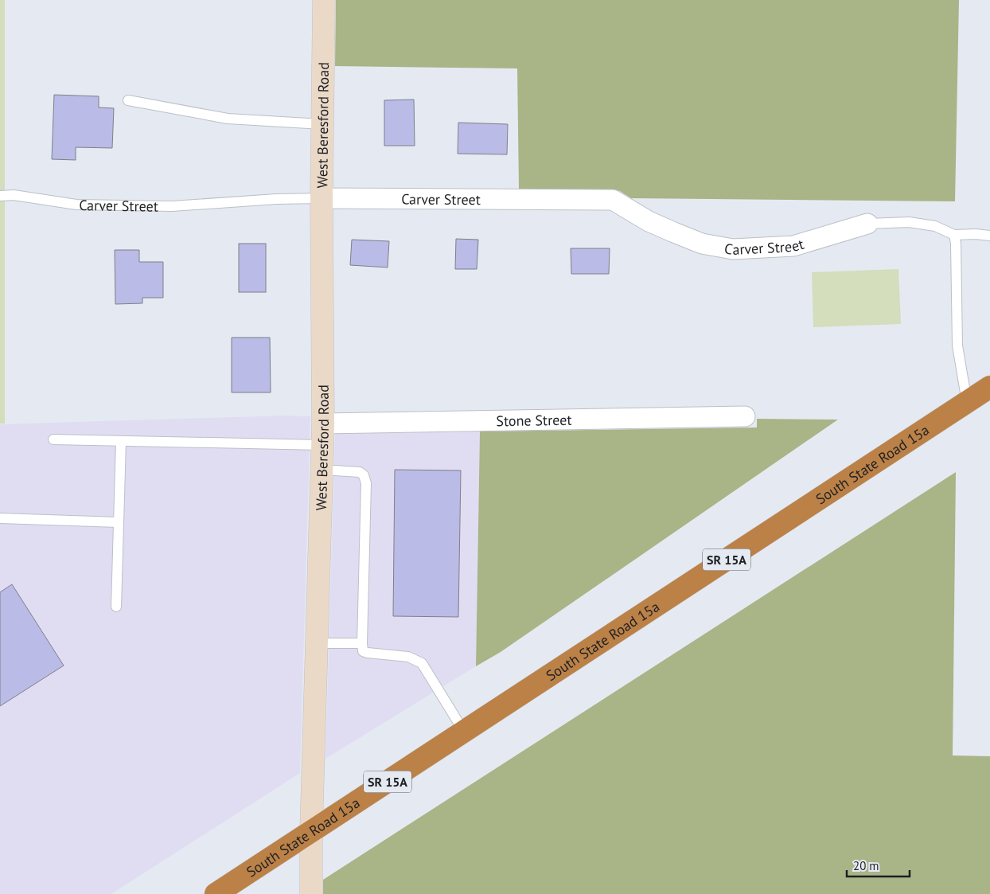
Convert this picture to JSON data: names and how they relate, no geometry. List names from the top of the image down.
{
  "streets": {
    "highway": ["South State Road 15a", "SR 15A"],
    "street": ["West Beresford Road", "Carver Street", "Stone Street"]
  },
  "crossings": [
    ["West Beresford Road", "Carver Street"],
    ["West Beresford Road", "Stone Street"],
    ["West Beresford Road", "South State Road 15a"]
  ],
  "scale_bar": "20 m"
}
